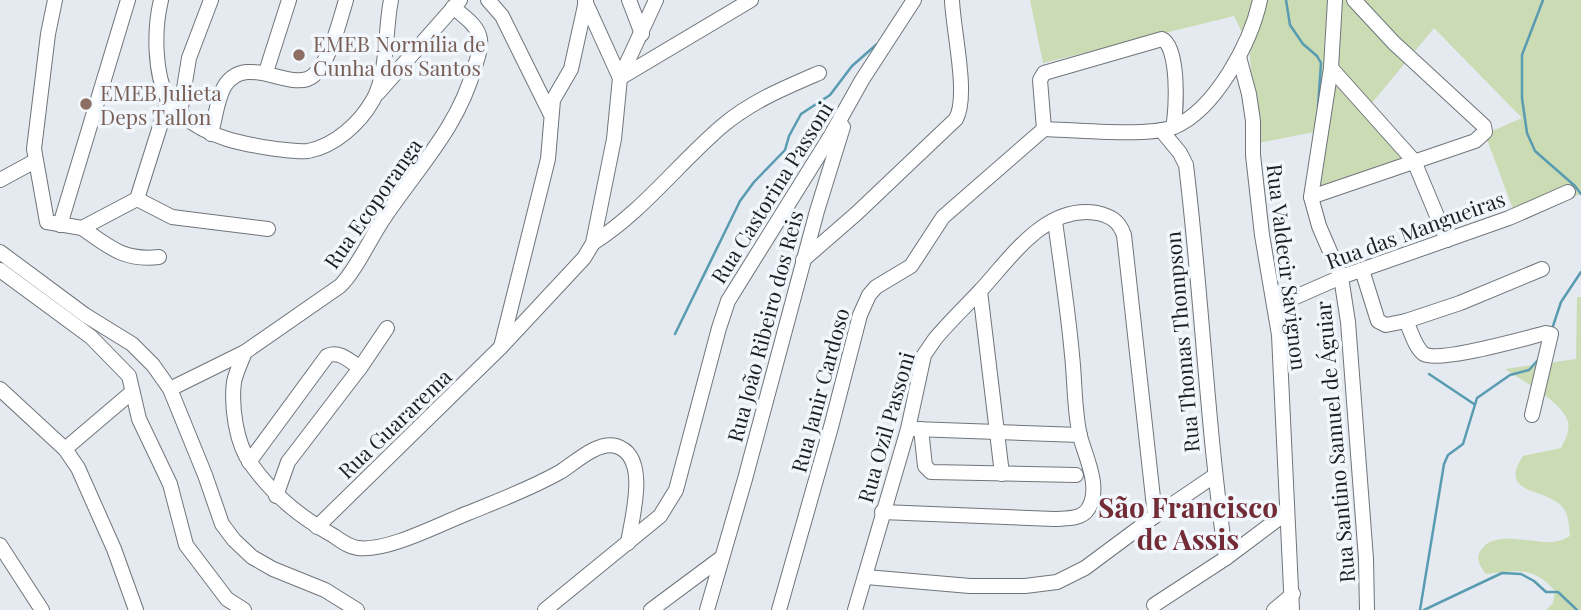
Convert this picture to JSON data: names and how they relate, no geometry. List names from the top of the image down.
{
  "streets": {
    "street": [
      "Rua Castorina Passoni",
      "Rua Ecoporanga",
      "Rua das Mangueiras",
      "Rua Valdecir Savignon",
      "Rua João Ribeiro dos Reis",
      "Rua Thomas Thompson",
      "Rua Janir Cardoso",
      "Rua Guararema",
      "Rua Ozil Passoni",
      "Rua Santino Samuel de Águiar"
    ]
  },
  "crossings": [
    ["Rua Castorina Passoni", "Rua João Ribeiro dos Reis"],
    ["Rua das Mangueiras", "Rua Valdecir Savignon"],
    ["Rua das Mangueiras", "Rua Santino Samuel de Águiar"]
  ],
  "districts": ["São Francisco de Assis"],
  "places": ["EMEB Normília de Cunha dos Santos", "EMEB Julieta Deps Tallon"]
}
